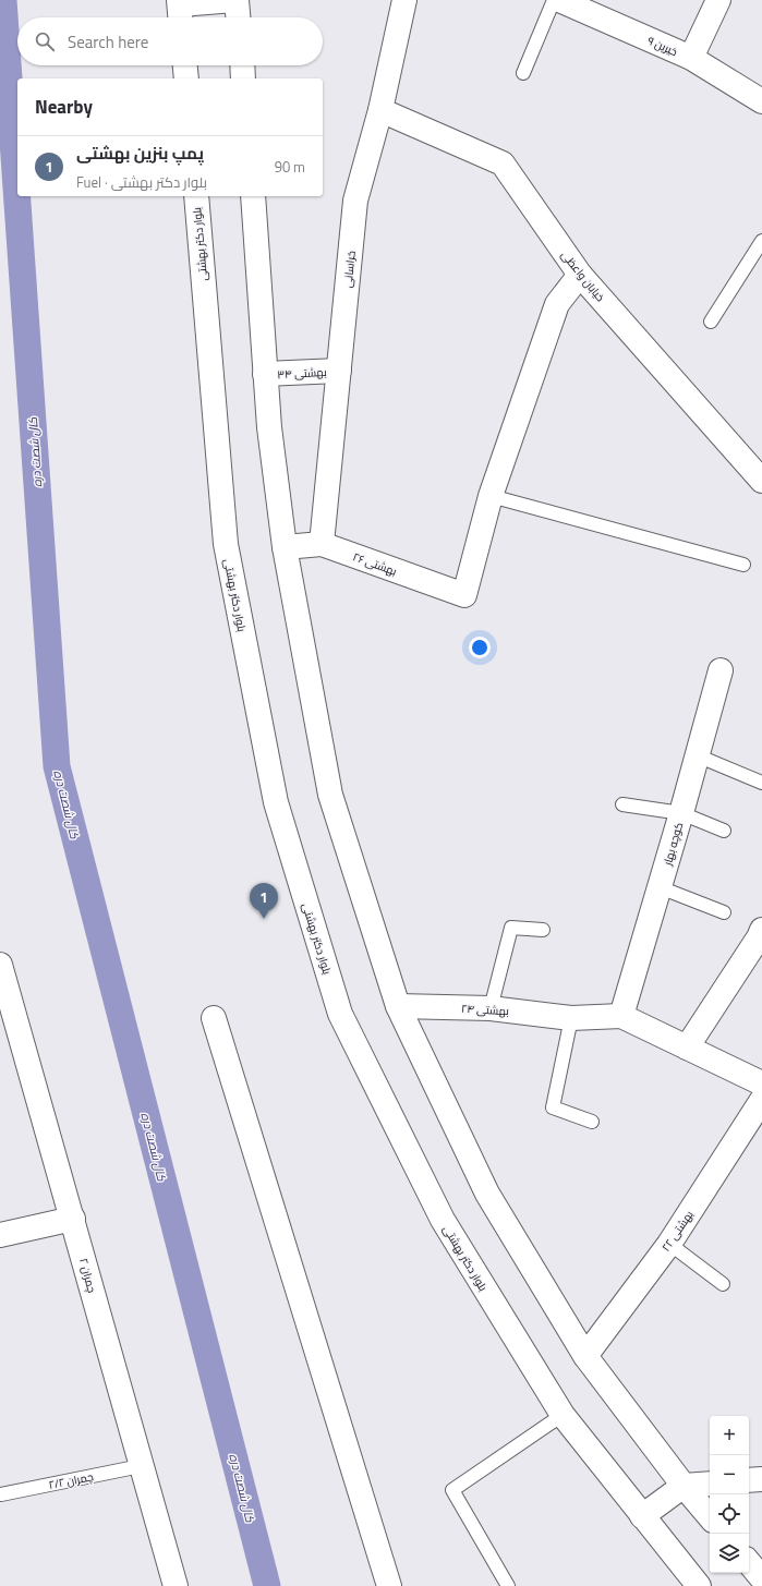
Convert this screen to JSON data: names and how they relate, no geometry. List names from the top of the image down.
{
  "streets": {
    "street": [
      "خیرین ۹",
      "بلوار دکتر بهشتی",
      "خراسانی",
      "خیابان واعظی",
      "بهشتی ۳۴",
      "بهشتی ۲۶",
      "کوچه بهار",
      "بهشتی ۲۴",
      "بهشتی ۲۲",
      "چمران ۲"
    ],
    "lane": ["چمران ۲/۲"]
  },
  "crossings": [
    ["خراسانی", "خیابان واعظی"],
    ["خراسانی", "بهشتی ۳۴"],
    ["خراسانی", "بهشتی ۲۶"],
    ["کوچه بهار", "بهشتی ۲۴"],
    ["چمران ۲", "چمران ۲/۲"]
  ],
  "water": ["کال شصت دره"],
  "page": {
    "search": "Search here",
    "heading": "Nearby",
    "list": [
      {
        "mark": "1",
        "name": "پمپ بنزین بهشتی",
        "note": "Fuel · بلوار دکتر بهشتی",
        "value": "90 m"
      }
    ],
    "pins": "1",
    "map_buttons": ["+", "−"]
  }
}
